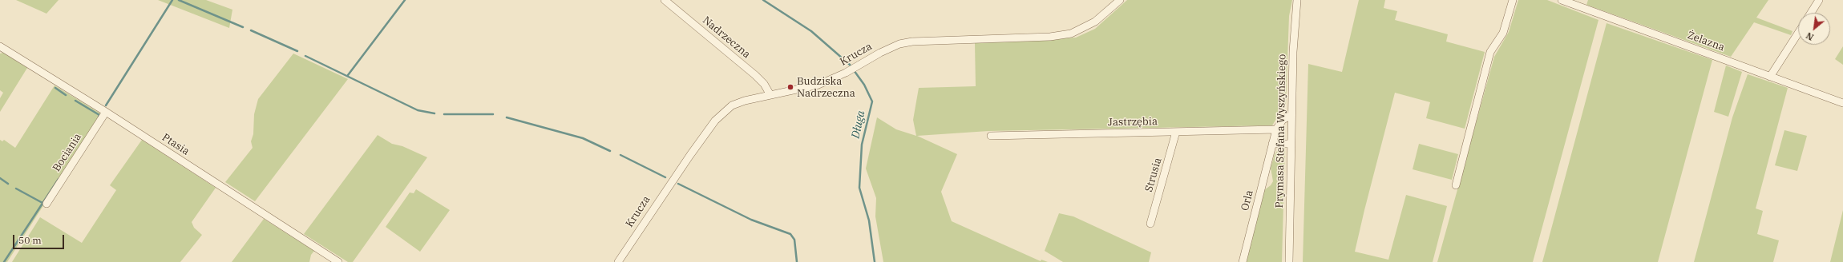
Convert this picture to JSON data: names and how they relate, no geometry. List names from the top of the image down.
{
  "streets": {
    "street": [
      "Nadrzeczna",
      "Żelazna",
      "Krucza",
      "Jastrzębia",
      "Prymasa Stefana Wyszyńskiego",
      "Ptasia",
      "Bociania",
      "Strusia",
      "Orla"
    ]
  },
  "crossings": [
    ["Nadrzeczna", "Krucza"],
    ["Jastrzębia", "Strusia"],
    ["Jastrzębia", "Orla"],
    ["Prymasa Stefana Wyszyńskiego", "Orla"],
    ["Ptasia", "Bociania"]
  ],
  "water": ["Długa"],
  "places": ["Budziska Nadrzeczna"],
  "scale_bar": "50 m",
  "north": "bottom left"
}
